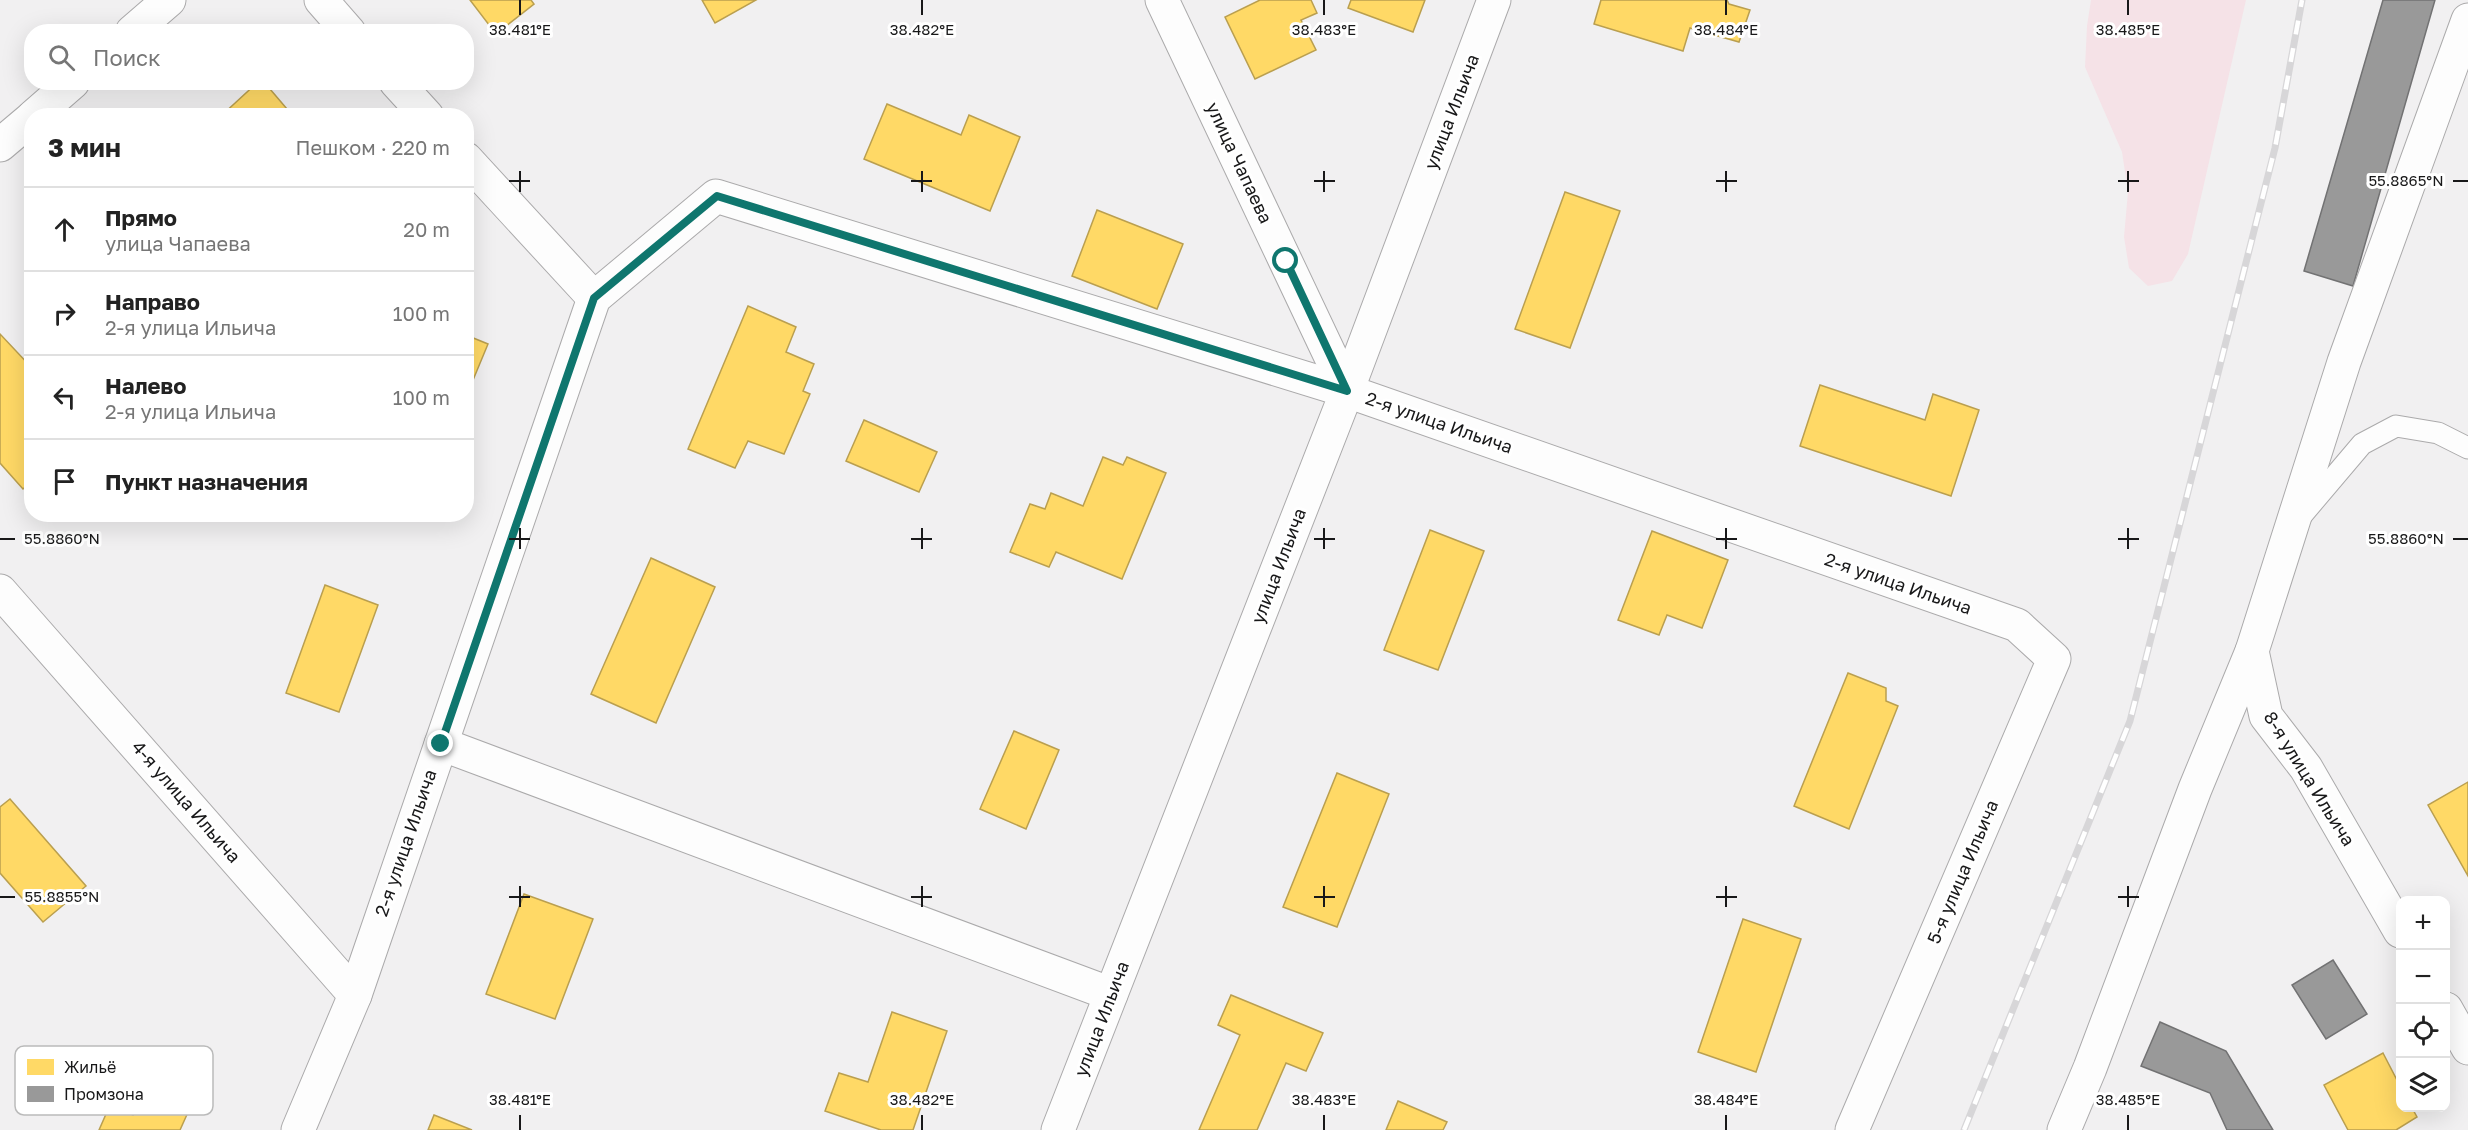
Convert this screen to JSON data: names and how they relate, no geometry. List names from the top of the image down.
{
  "streets": {
    "street": [
      "улица Ильича",
      "улица Чапаева",
      "2-я улица Ильича",
      "8-я улица Ильича",
      "4-я улица Ильича",
      "5-я улица Ильича"
    ]
  },
  "crossings": [
    ["улица Ильича", "улица Чапаева"],
    ["улица Ильича", "2-я улица Ильича"],
    ["улица Чапаева", "2-я улица Ильича"],
    ["2-я улица Ильича", "4-я улица Ильича"],
    ["2-я улица Ильича", "5-я улица Ильича"]
  ],
  "legend": ["Жильё", "Промзона"],
  "page": {
    "search": "Поиск",
    "heading": ["3 мин", "Пешком · 220 m"],
    "list": [
      ["Прямо", "улица Чапаева", "20 m"],
      ["Направо", "2-я улица Ильича", "100 m"],
      ["Налево", "2-я улица Ильича", "100 m"],
      "Пункт назначения"
    ],
    "map_buttons": ["+", "−"]
  },
  "coordinates": [
    "38.481°E",
    "38.482°E",
    "38.483°E",
    "38.484°E",
    "38.485°E",
    "55.8865°N",
    "55.8860°N",
    "55.8855°N"
  ]
}
